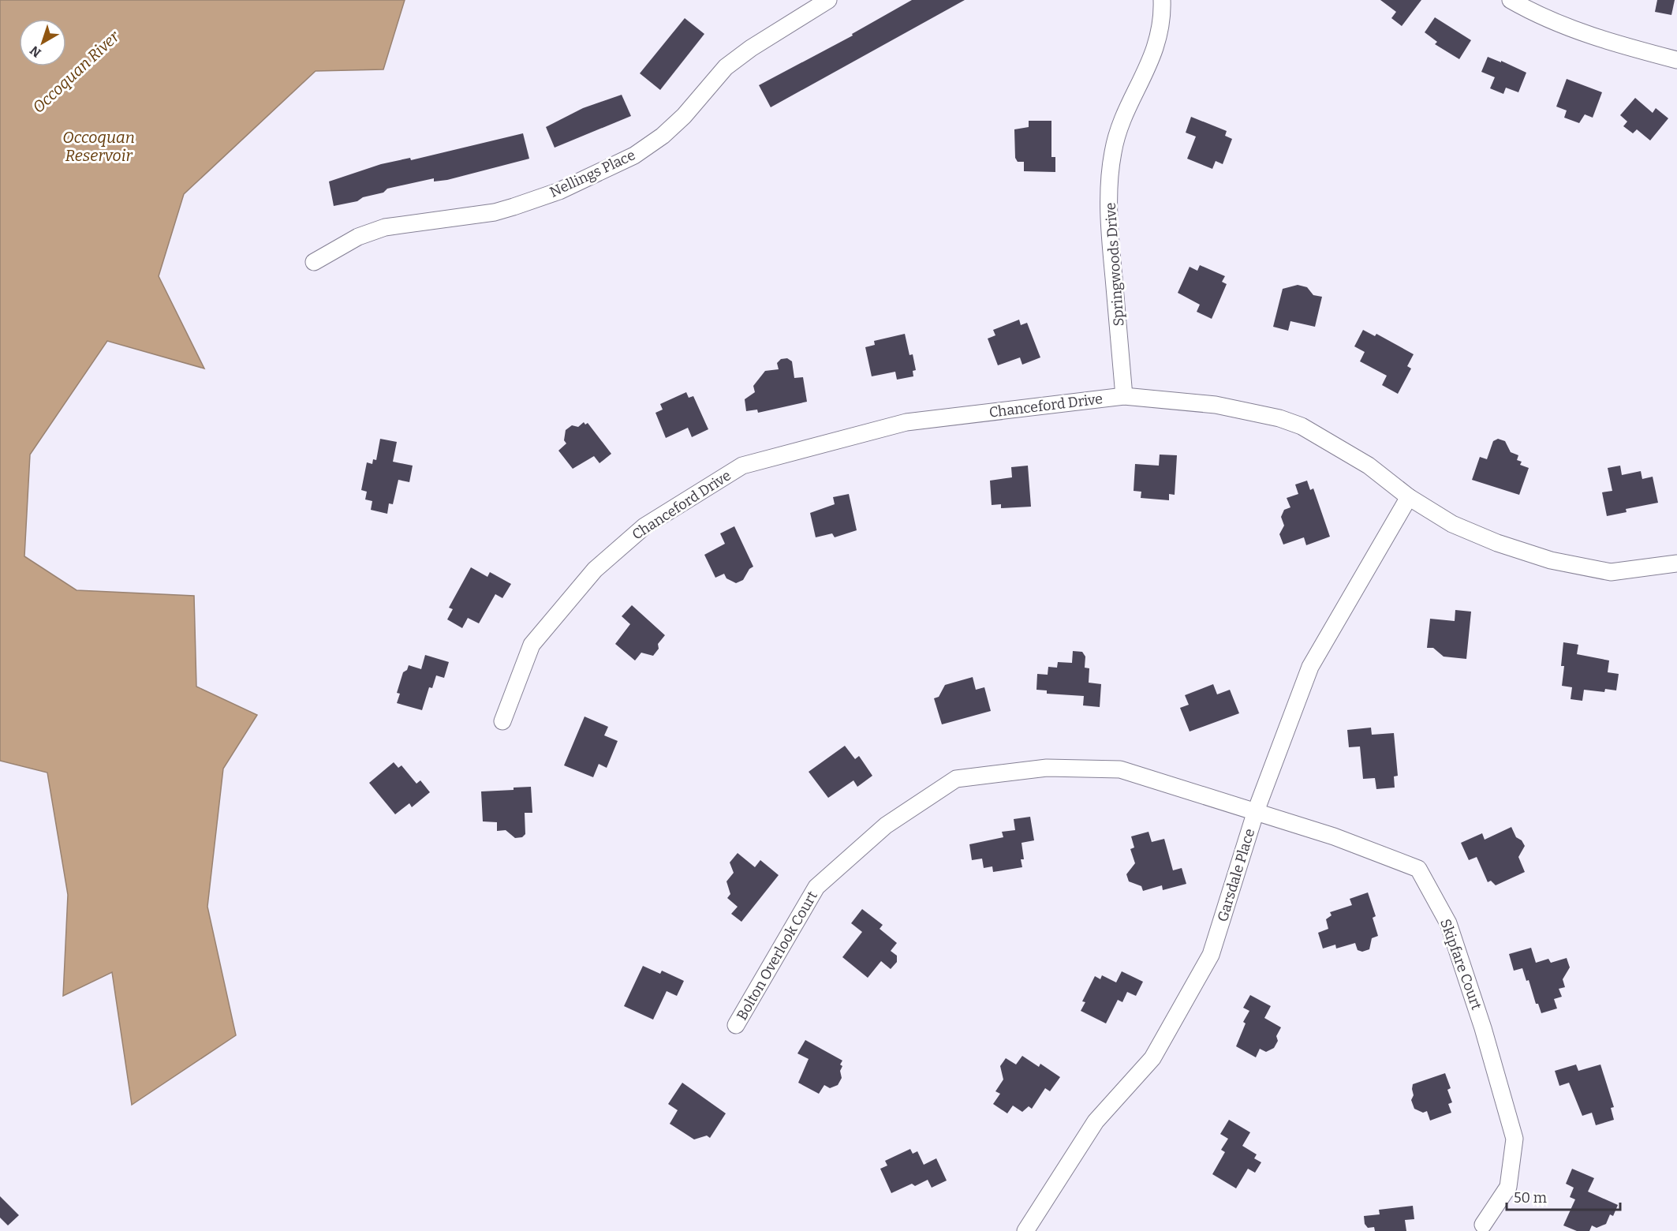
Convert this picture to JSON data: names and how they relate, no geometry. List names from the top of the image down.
{
  "streets": {
    "street": [
      "Nellings Place",
      "Springwoods Drive",
      "Chanceford Drive",
      "Garsdale Place",
      "Bolton Overlook Court",
      "Skipfare Court"
    ]
  },
  "crossings": [
    ["Springwoods Drive", "Chanceford Drive"],
    ["Chanceford Drive", "Garsdale Place"],
    ["Garsdale Place", "Bolton Overlook Court"],
    ["Garsdale Place", "Skipfare Court"],
    ["Bolton Overlook Court", "Skipfare Court"]
  ],
  "water": ["Occoquan River", "Occoquan Reservoir"],
  "scale_bar": "50 m",
  "north": "bottom left"
}
